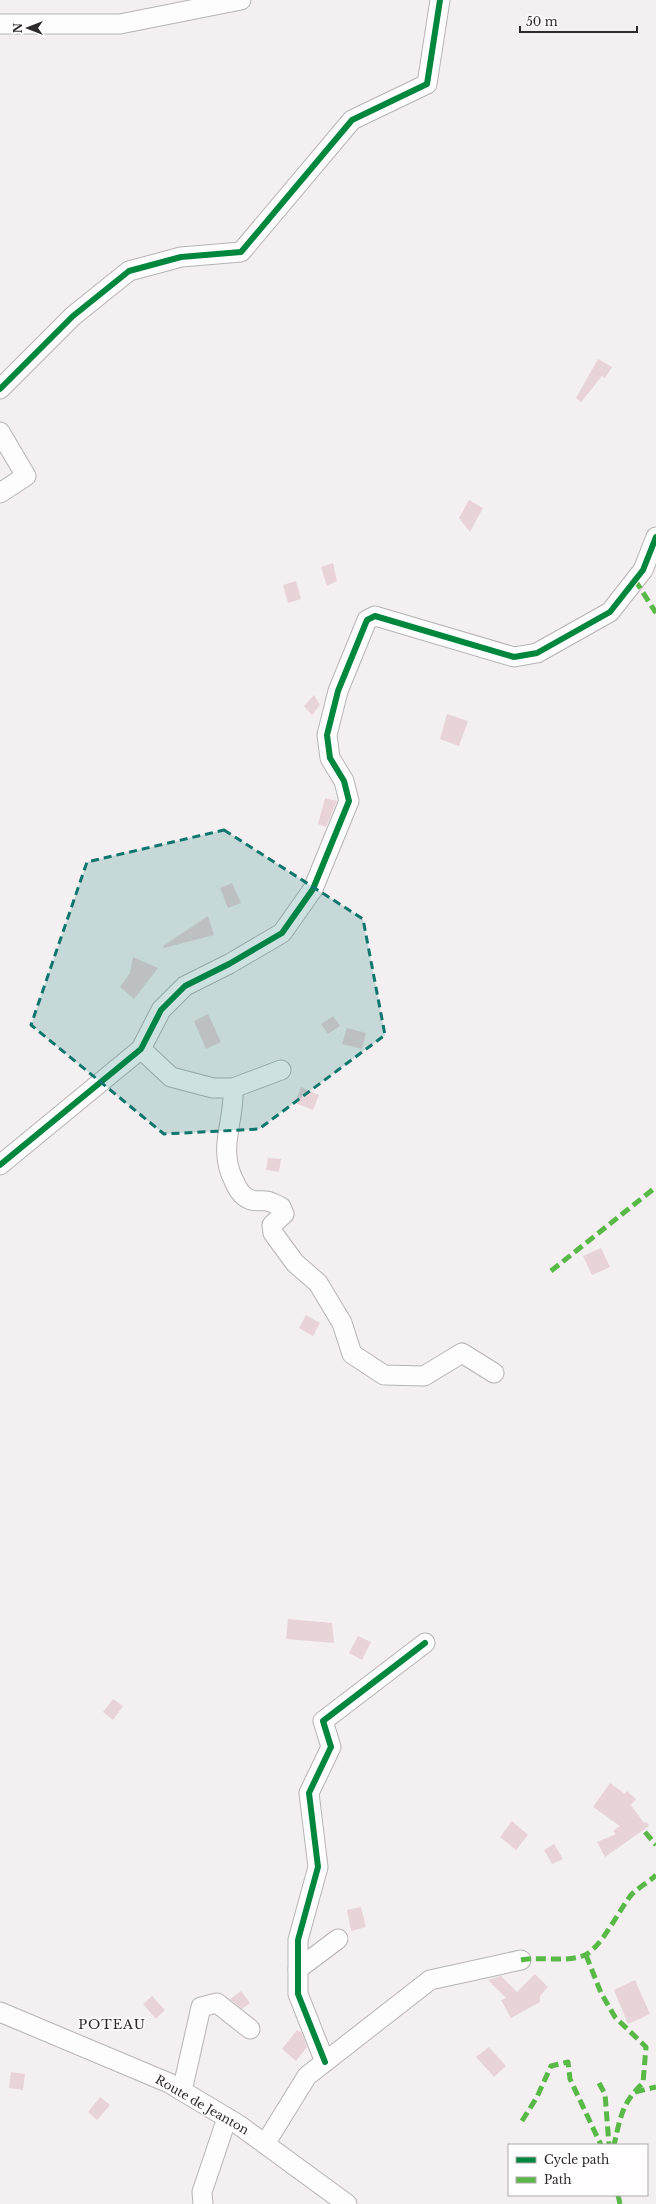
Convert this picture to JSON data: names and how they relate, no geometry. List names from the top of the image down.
{
  "streets": {
    "street": ["Route de Jeanton"]
  },
  "districts": ["POTEAU"],
  "legend": ["Cycle path", "Path"],
  "scale_bar": "50 m",
  "north": "left"
}
